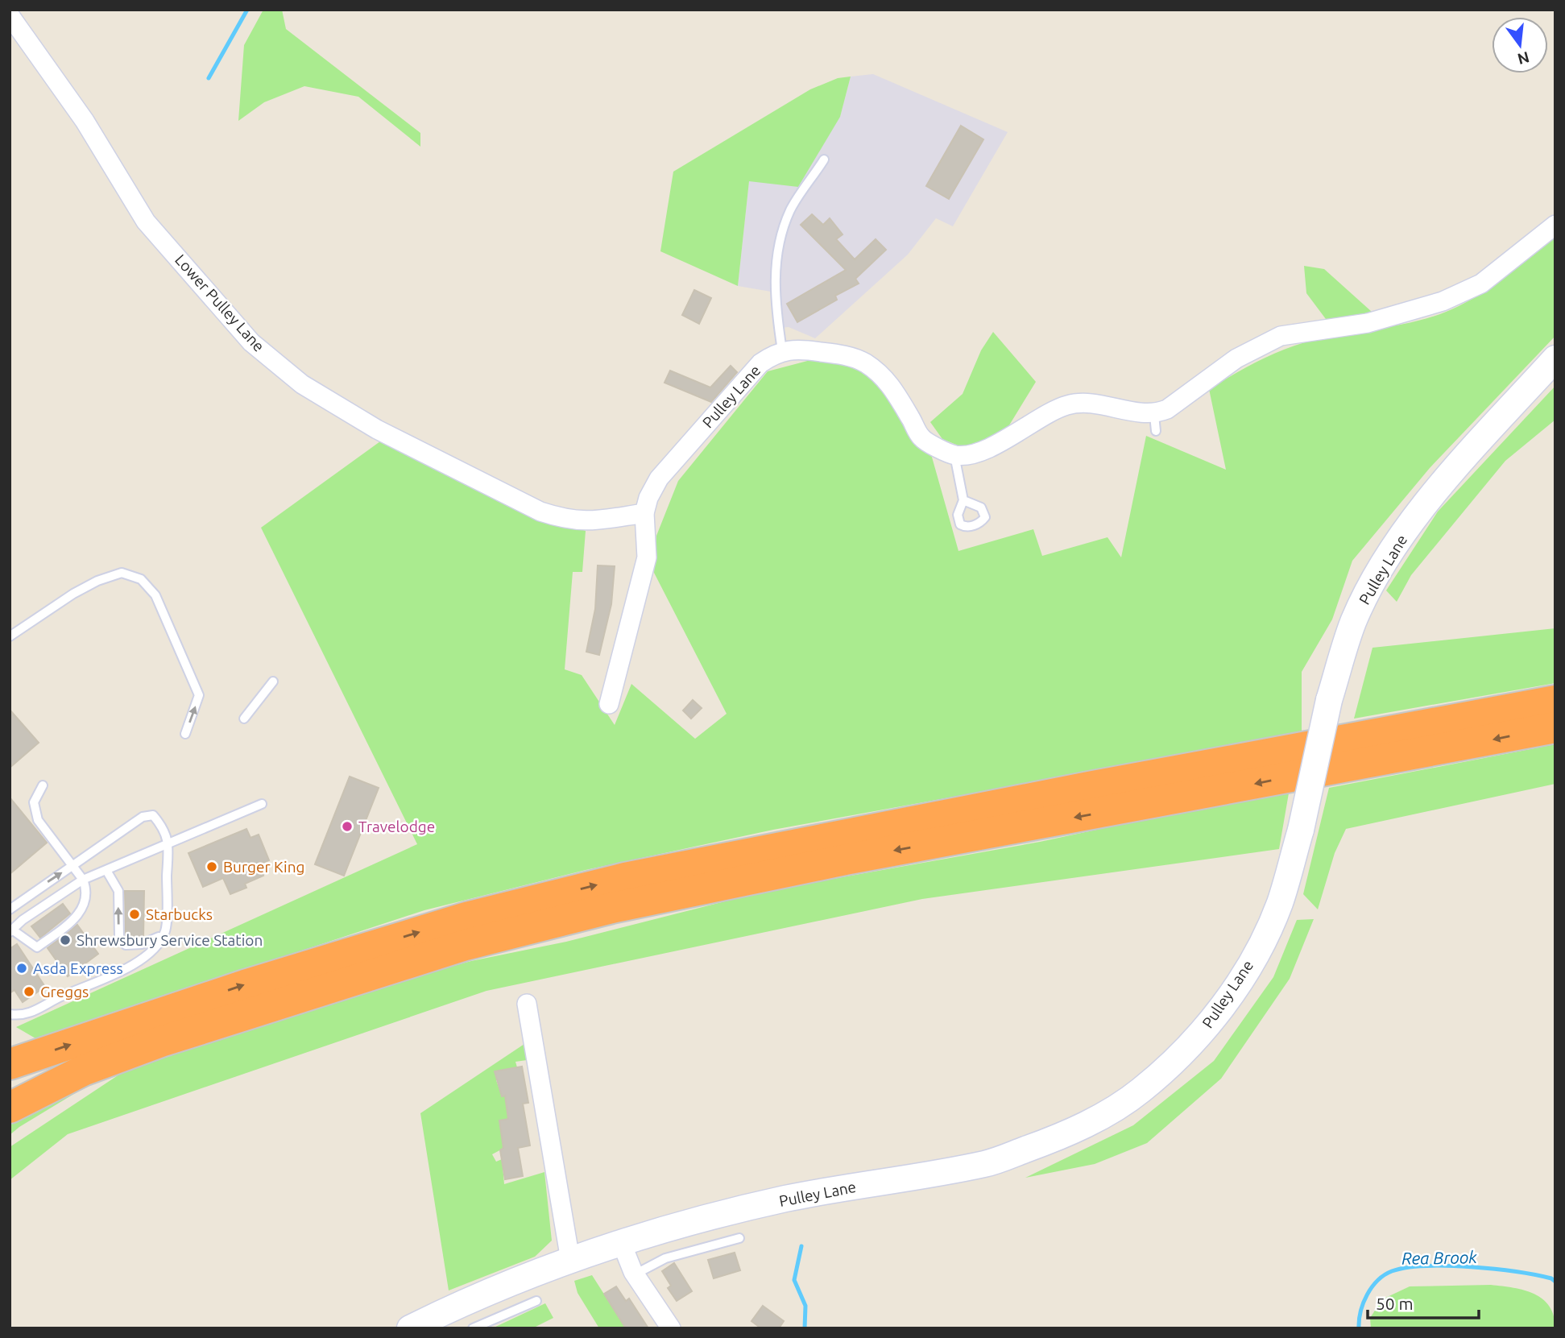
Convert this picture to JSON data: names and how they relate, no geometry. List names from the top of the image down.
{
  "streets": {
    "street": ["Lower Pulley Lane", "Pulley Lane"]
  },
  "crossings": [
    ["Lower Pulley Lane", "Pulley Lane"]
  ],
  "water": ["Rea Brook"],
  "places": [
    "Travelodge",
    "Burger King",
    "Starbucks",
    "Shrewsbury Service Station",
    "Asda Express",
    "Greggs"
  ],
  "scale_bar": "50 m",
  "north": "bottom"
}
